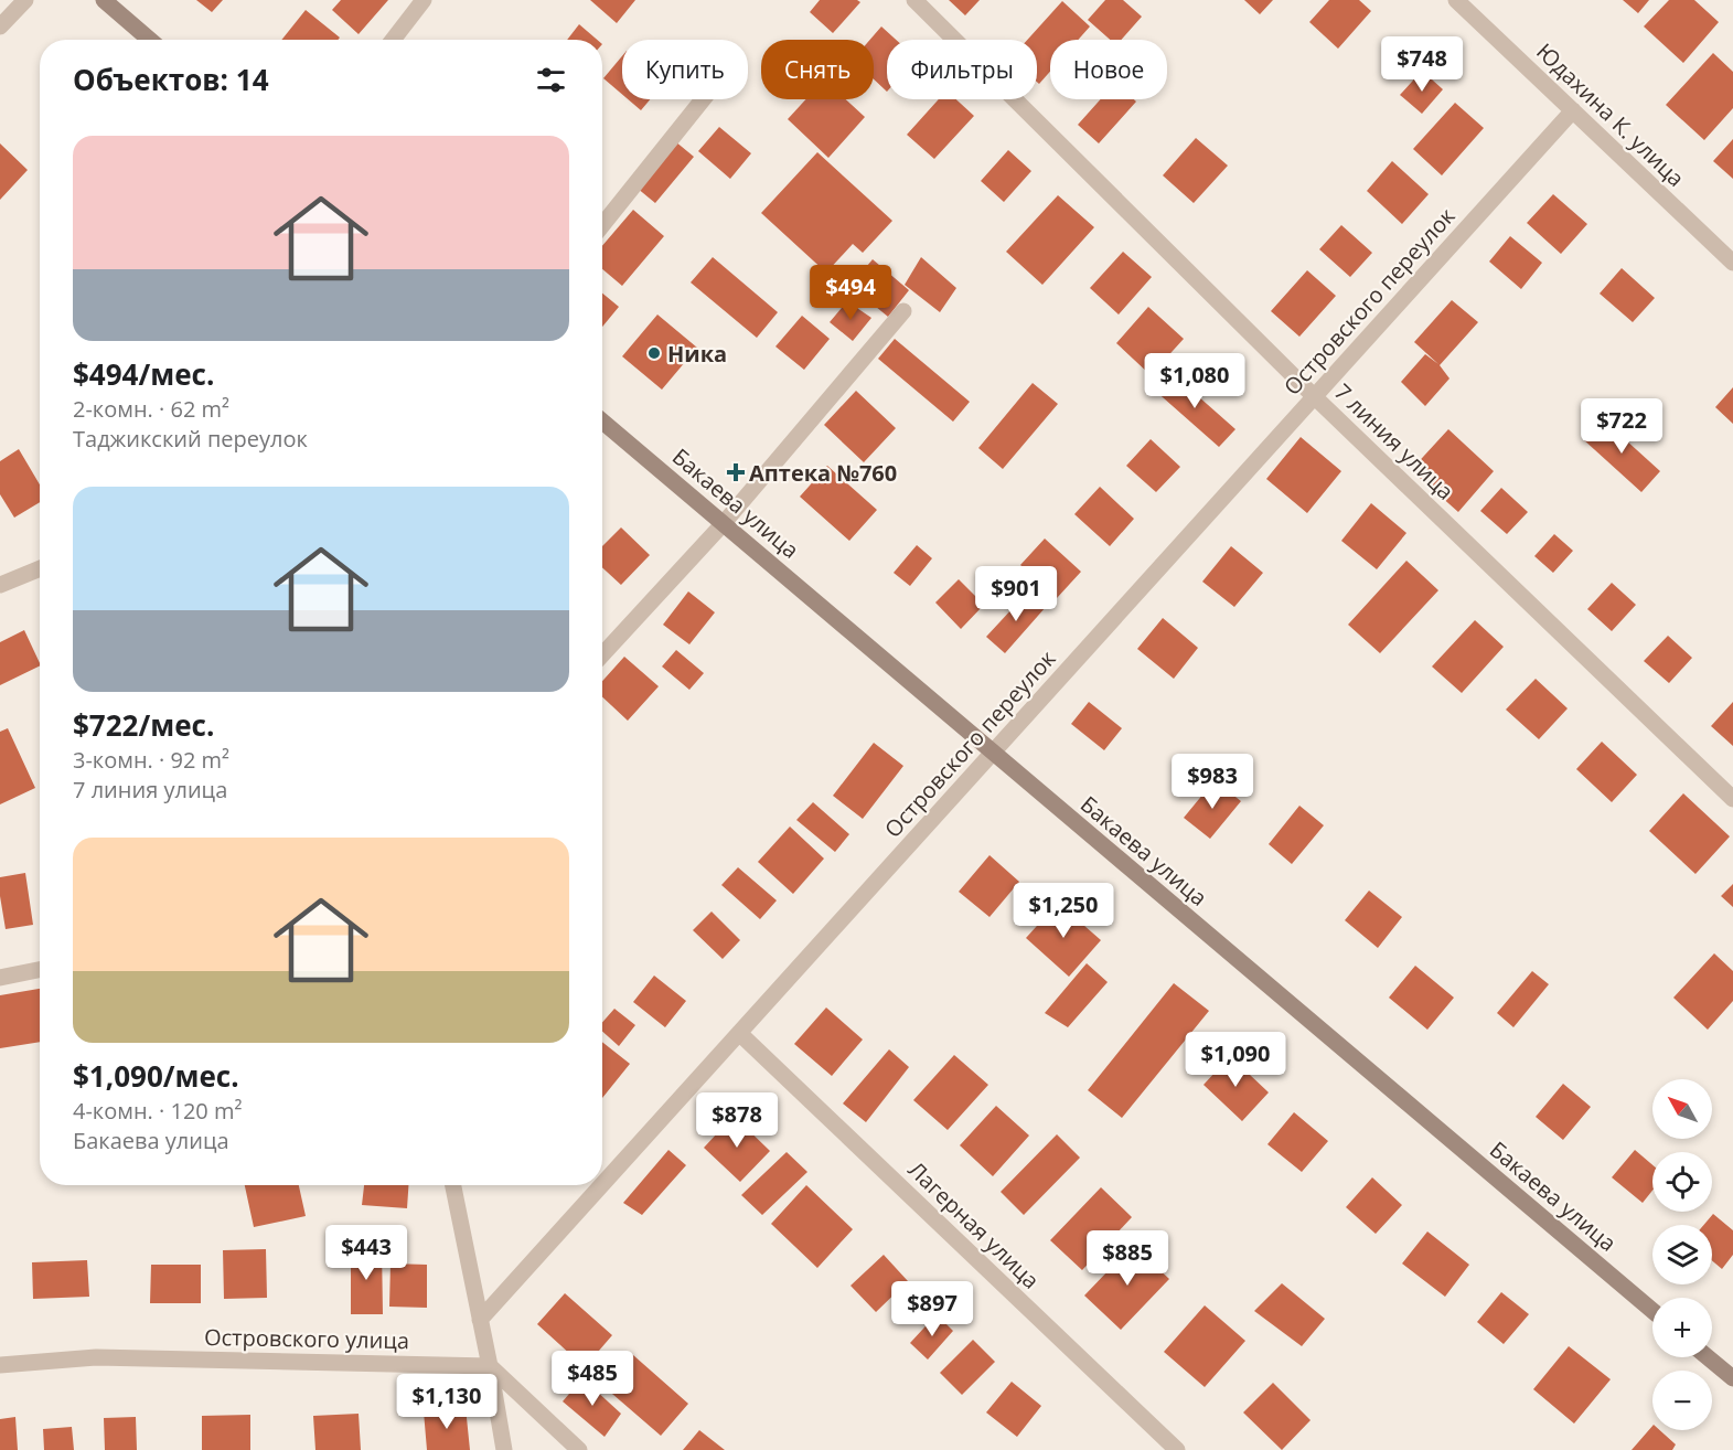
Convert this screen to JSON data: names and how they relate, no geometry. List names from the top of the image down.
{
  "streets": {
    "main road": ["Бакаева улица"],
    "street": [
      "Юдахина К. улица",
      "Островского переулок",
      "7 линия улица",
      "Лагерная улица",
      "Островского улица"
    ]
  },
  "crossings": [
    ["Юдахина К. улица", "Островского переулок"],
    ["Островского переулок", "7 линия улица"],
    ["Островского переулок", "Бакаева улица"],
    ["Островского переулок", "Лагерная улица"]
  ],
  "places": {
    "other": ["Ника"],
    "health": ["Аптека №760"]
  },
  "north": "top left",
  "page": {
    "price": [
      "$748",
      "$494",
      "$1,080",
      "$722",
      "$901",
      "$983",
      "$1,250",
      "$1,090",
      "$878",
      "$443",
      "$885",
      "$897",
      "$485",
      "$1,130"
    ],
    "chip": [
      "Купить",
      "Снять",
      "Фильтры",
      "Новое"
    ],
    "heading": "Объектов: 14",
    "list": [
      {
        "name": "$494/мес.",
        "note": "2-комн. · 62 m² · Таджикский переулок"
      },
      {
        "name": "$722/мес.",
        "note": "3-комн. · 92 m² · 7 линия улица"
      },
      {
        "name": "$1,090/мес.",
        "note": "4-комн. · 120 m² · Бакаева улица"
      }
    ],
    "map_buttons": ["+", "−"]
  }
}
